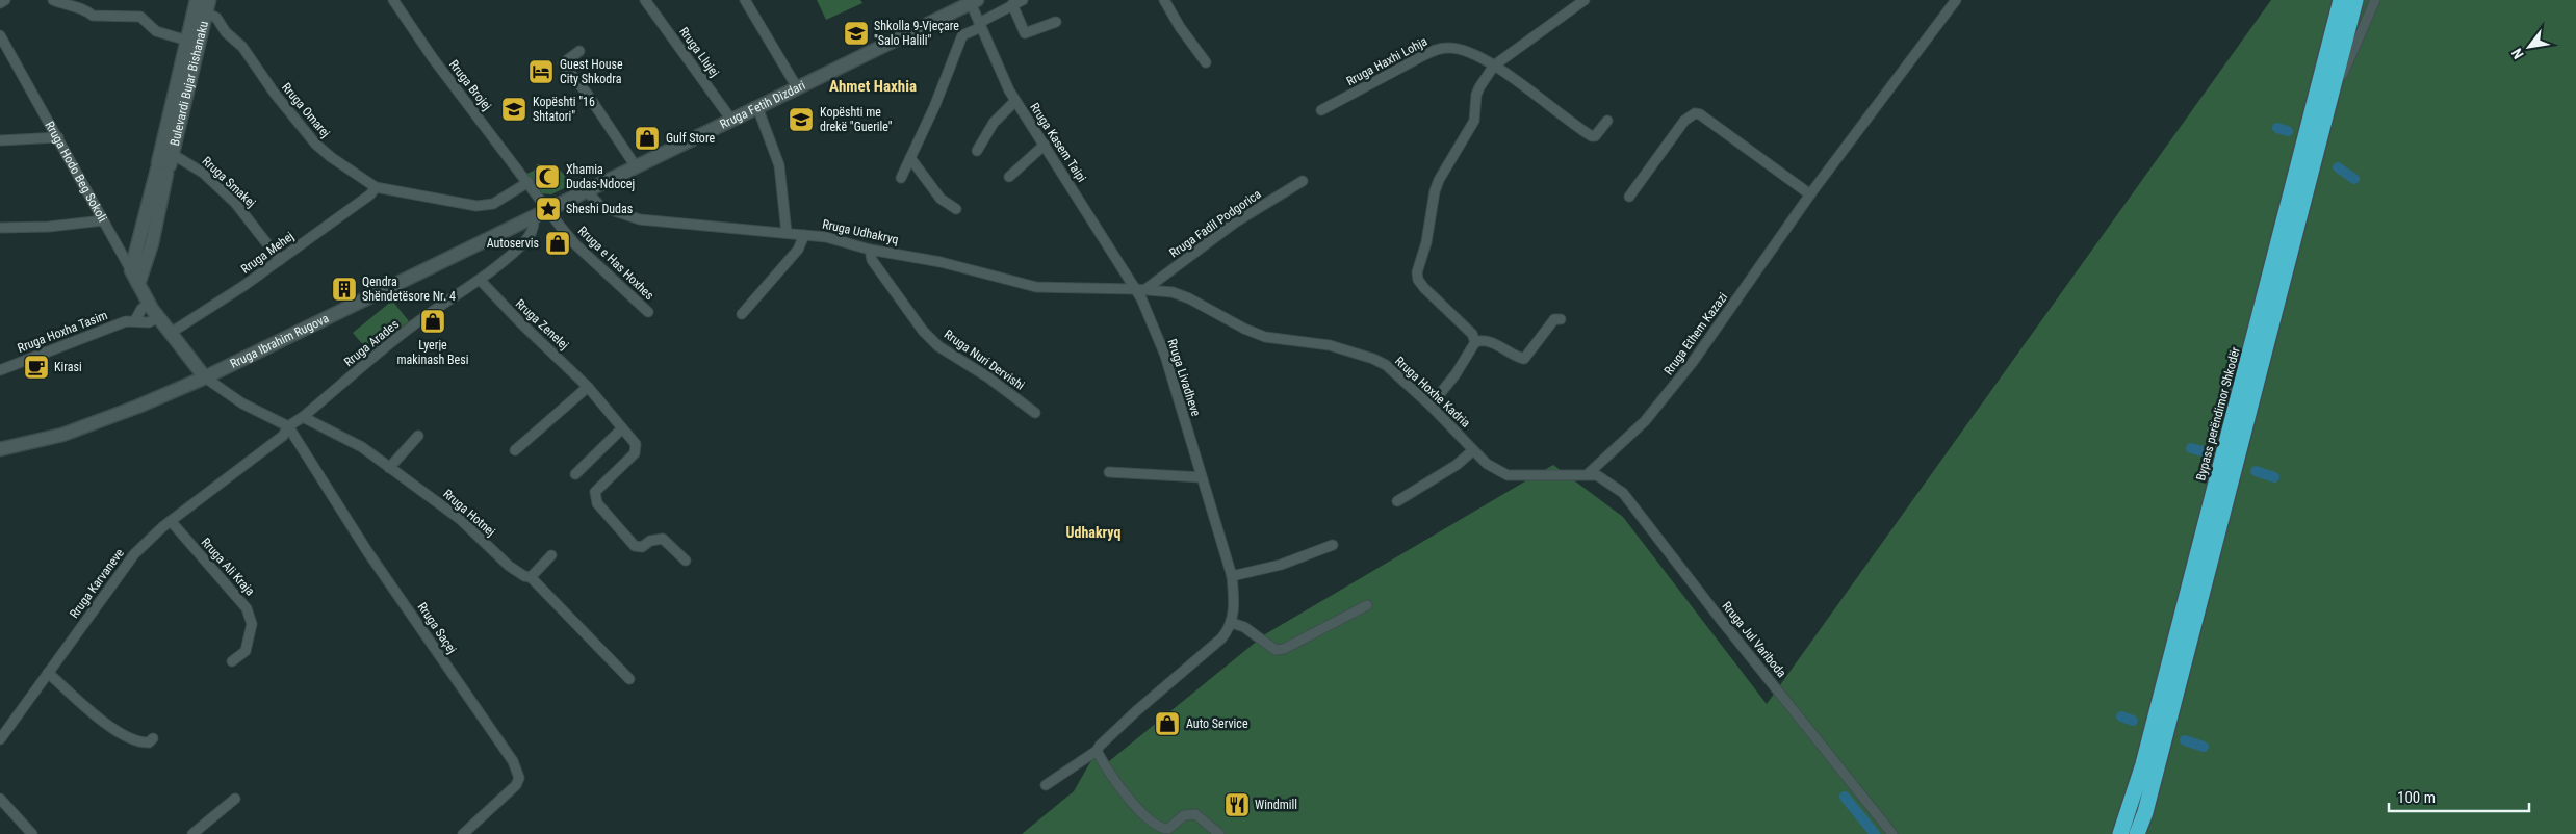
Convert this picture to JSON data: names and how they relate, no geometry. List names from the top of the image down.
{
  "streets": {
    "highway": ["Bypass perëndimor Shkodër"],
    "main road": [
      "Bulevardi Bujar Bishanaku",
      "Rruga Fetih Dizdari",
      "Rruga Hodo Beg Sokoli",
      "Rruga Ibrahim Rugova"
    ],
    "street": [
      "Rruga Llujej",
      "Rruga Haxhi Lohja",
      "Rruga Brojej",
      "Rruga Omarej",
      "Rruga Kasem Taipi",
      "Rruga Smakej",
      "Rruga Fadil Podgorica",
      "Rruga Udhakryq",
      "Rruga Mehej",
      "Rruga e Has Hoxhes",
      "Rruga Zenelej",
      "Rruga Hoxha Tasim",
      "Rruga Ethem Kazazi",
      "Rruga Arades",
      "Rruga Nuri Dervishi",
      "Rruga Livadheve",
      "Rruga Hoxhe Kadria",
      "Rruga Hotnej",
      "Rruga Ali Kraja",
      "Rruga Karvaneve",
      "Rruga Saçej",
      "Rruga Jul Variboda"
    ]
  },
  "crossings": [
    ["Rruga Llujej", "Rruga Fetih Dizdari"],
    ["Bulevardi Bujar Bishanaku", "Rruga Omarej"],
    ["Bulevardi Bujar Bishanaku", "Rruga Hodo Beg Sokoli"],
    ["Bulevardi Bujar Bishanaku", "Rruga Smakej"],
    ["Rruga Brojej", "Rruga Fetih Dizdari"],
    ["Rruga Brojej", "Rruga Omarej"],
    ["Rruga Brojej", "Rruga e Has Hoxhes"],
    ["Rruga Brojej", "Rruga Ibrahim Rugova"],
    ["Rruga Fetih Dizdari", "Rruga Kasem Taipi"],
    ["Rruga Fetih Dizdari", "Rruga Udhakryq"],
    ["Rruga Fetih Dizdari", "Rruga e Has Hoxhes"],
    ["Rruga Fetih Dizdari", "Rruga Ibrahim Rugova"],
    ["Rruga Omarej", "Rruga Mehej"],
    ["Rruga Kasem Taipi", "Rruga Fadil Podgorica"],
    ["Rruga Kasem Taipi", "Rruga Udhakryq"],
    ["Rruga Kasem Taipi", "Rruga Livadheve"],
    ["Rruga Kasem Taipi", "Rruga Hoxhe Kadria"],
    ["Rruga Hodo Beg Sokoli", "Rruga Hoxha Tasim"],
    ["Rruga Smakej", "Rruga Mehej"],
    ["Rruga Fadil Podgorica", "Rruga Udhakryq"],
    ["Rruga Fadil Podgorica", "Rruga Livadheve"],
    ["Rruga Fadil Podgorica", "Rruga Hoxhe Kadria"],
    ["Rruga Udhakryq", "Rruga Nuri Dervishi"],
    ["Rruga Udhakryq", "Rruga Livadheve"],
    ["Rruga Udhakryq", "Rruga Hoxhe Kadria"],
    ["Rruga e Has Hoxhes", "Rruga Ibrahim Rugova"],
    ["Rruga Zenelej", "Rruga Arades"],
    ["Rruga Ethem Kazazi", "Rruga Hoxhe Kadria"],
    ["Rruga Ethem Kazazi", "Rruga Jul Variboda"],
    ["Rruga Ibrahim Rugova", "Rruga Arades"],
    ["Rruga Arades", "Rruga Hotnej"],
    ["Rruga Arades", "Rruga Karvaneve"],
    ["Rruga Arades", "Rruga Saçej"],
    ["Rruga Livadheve", "Rruga Hoxhe Kadria"],
    ["Rruga Hoxhe Kadria", "Rruga Jul Variboda"],
    ["Rruga Ali Kraja", "Rruga Karvaneve"],
    ["Rruga Karvaneve", "Rruga Saçej"]
  ],
  "districts": ["Ahmet Haxhia", "Udhakryq"],
  "places": {
    "school or university": ["Shkolla 9-Vjeçare \"Salo Halili\"", "Kopështi \"16 Shtatori\"", "Kopështi me drekë \"Guerile\""],
    "hotel": ["Guest House City Shkodra"],
    "shop": [
      "Gulf Store",
      "Autoservis",
      "Lyerje makinash Besi",
      "Auto Service"
    ],
    "mosque": ["Xhamia Dudas-Ndocej"],
    "place": ["Sheshi Dudas"],
    "building": ["Qendra Shëndetësore Nr. 4"],
    "cafe": ["Kirasi"],
    "restaurant": ["Windmill"]
  },
  "scale_bar": "100 m",
  "north": "bottom left"
}
